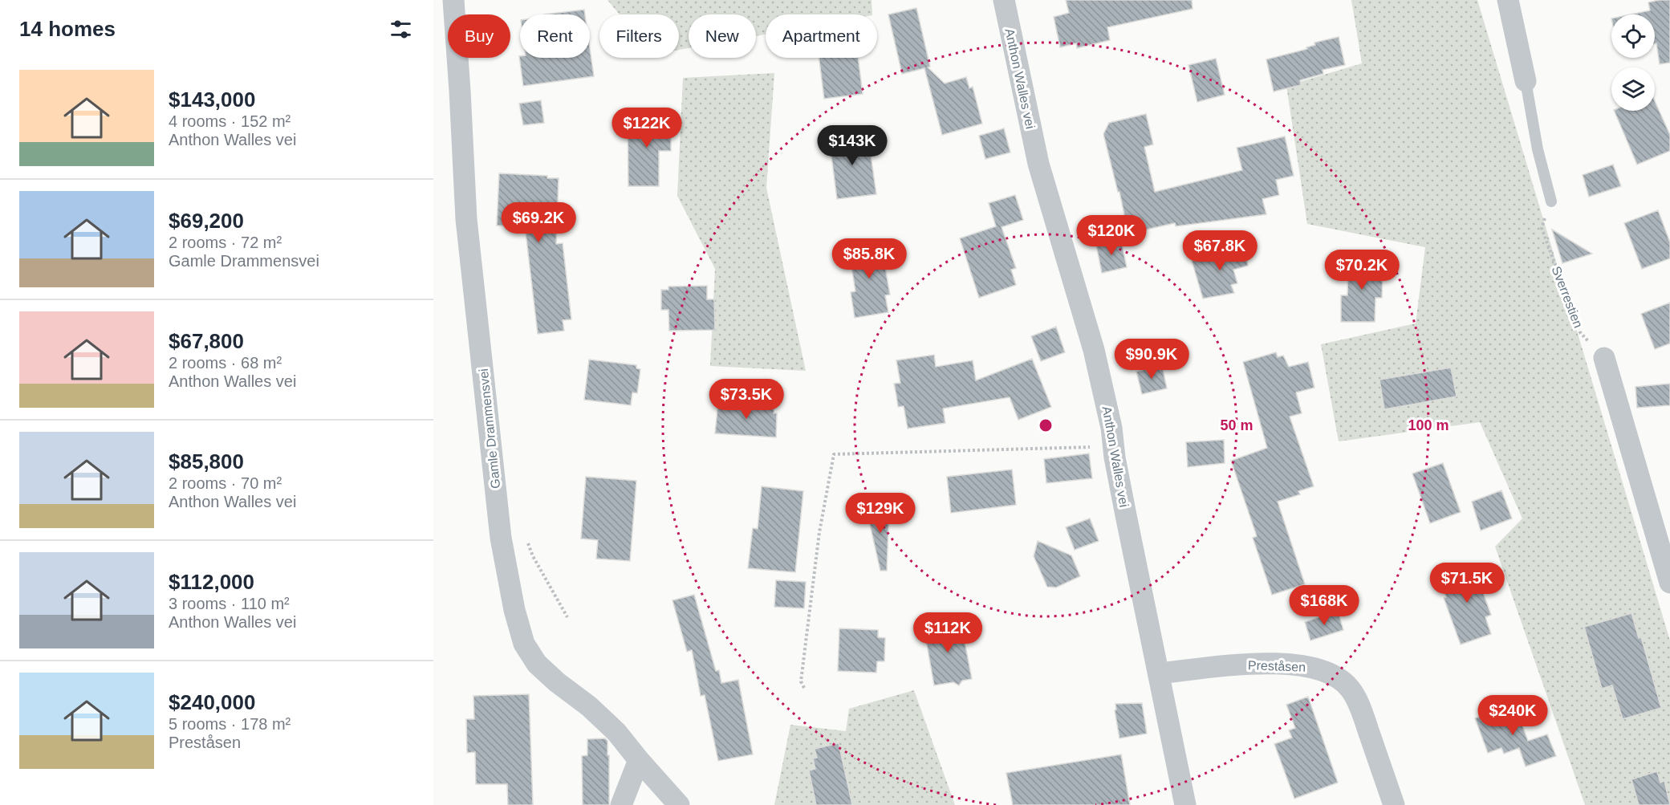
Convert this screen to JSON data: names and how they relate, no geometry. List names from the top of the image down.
{
  "streets": {
    "street": ["Anthon Walles vei", "Gamle Drammensvei", "Preståsen"],
    "path": ["Sverrestien"]
  },
  "crossings": [
    ["Anthon Walles vei", "Preståsen"]
  ],
  "page": {
    "heading": "14 homes",
    "chip": [
      "Buy",
      "Rent",
      "Filters",
      "New",
      "Apartment"
    ],
    "list": [
      {
        "name": "$143,000",
        "note": "4 rooms · 152 m² · Anthon Walles vei"
      },
      {
        "name": "$69,200",
        "note": "2 rooms · 72 m² · Gamle Drammensvei"
      },
      {
        "name": "$67,800",
        "note": "2 rooms · 68 m² · Anthon Walles vei"
      },
      {
        "name": "$85,800",
        "note": "2 rooms · 70 m² · Anthon Walles vei"
      },
      {
        "name": "$112,000",
        "note": "3 rooms · 110 m² · Anthon Walles vei"
      },
      {
        "name": "$240,000",
        "note": "5 rooms · 178 m² · Preståsen"
      }
    ],
    "price": [
      "$122K",
      "$143K",
      "$69.2K",
      "$120K",
      "$67.8K",
      "$85.8K",
      "$70.2K",
      "$90.9K",
      "$73.5K",
      "$129K",
      "$71.5K",
      "$168K",
      "$112K",
      "$240K"
    ]
  },
  "rings": ["50 m", "100 m"]
}
